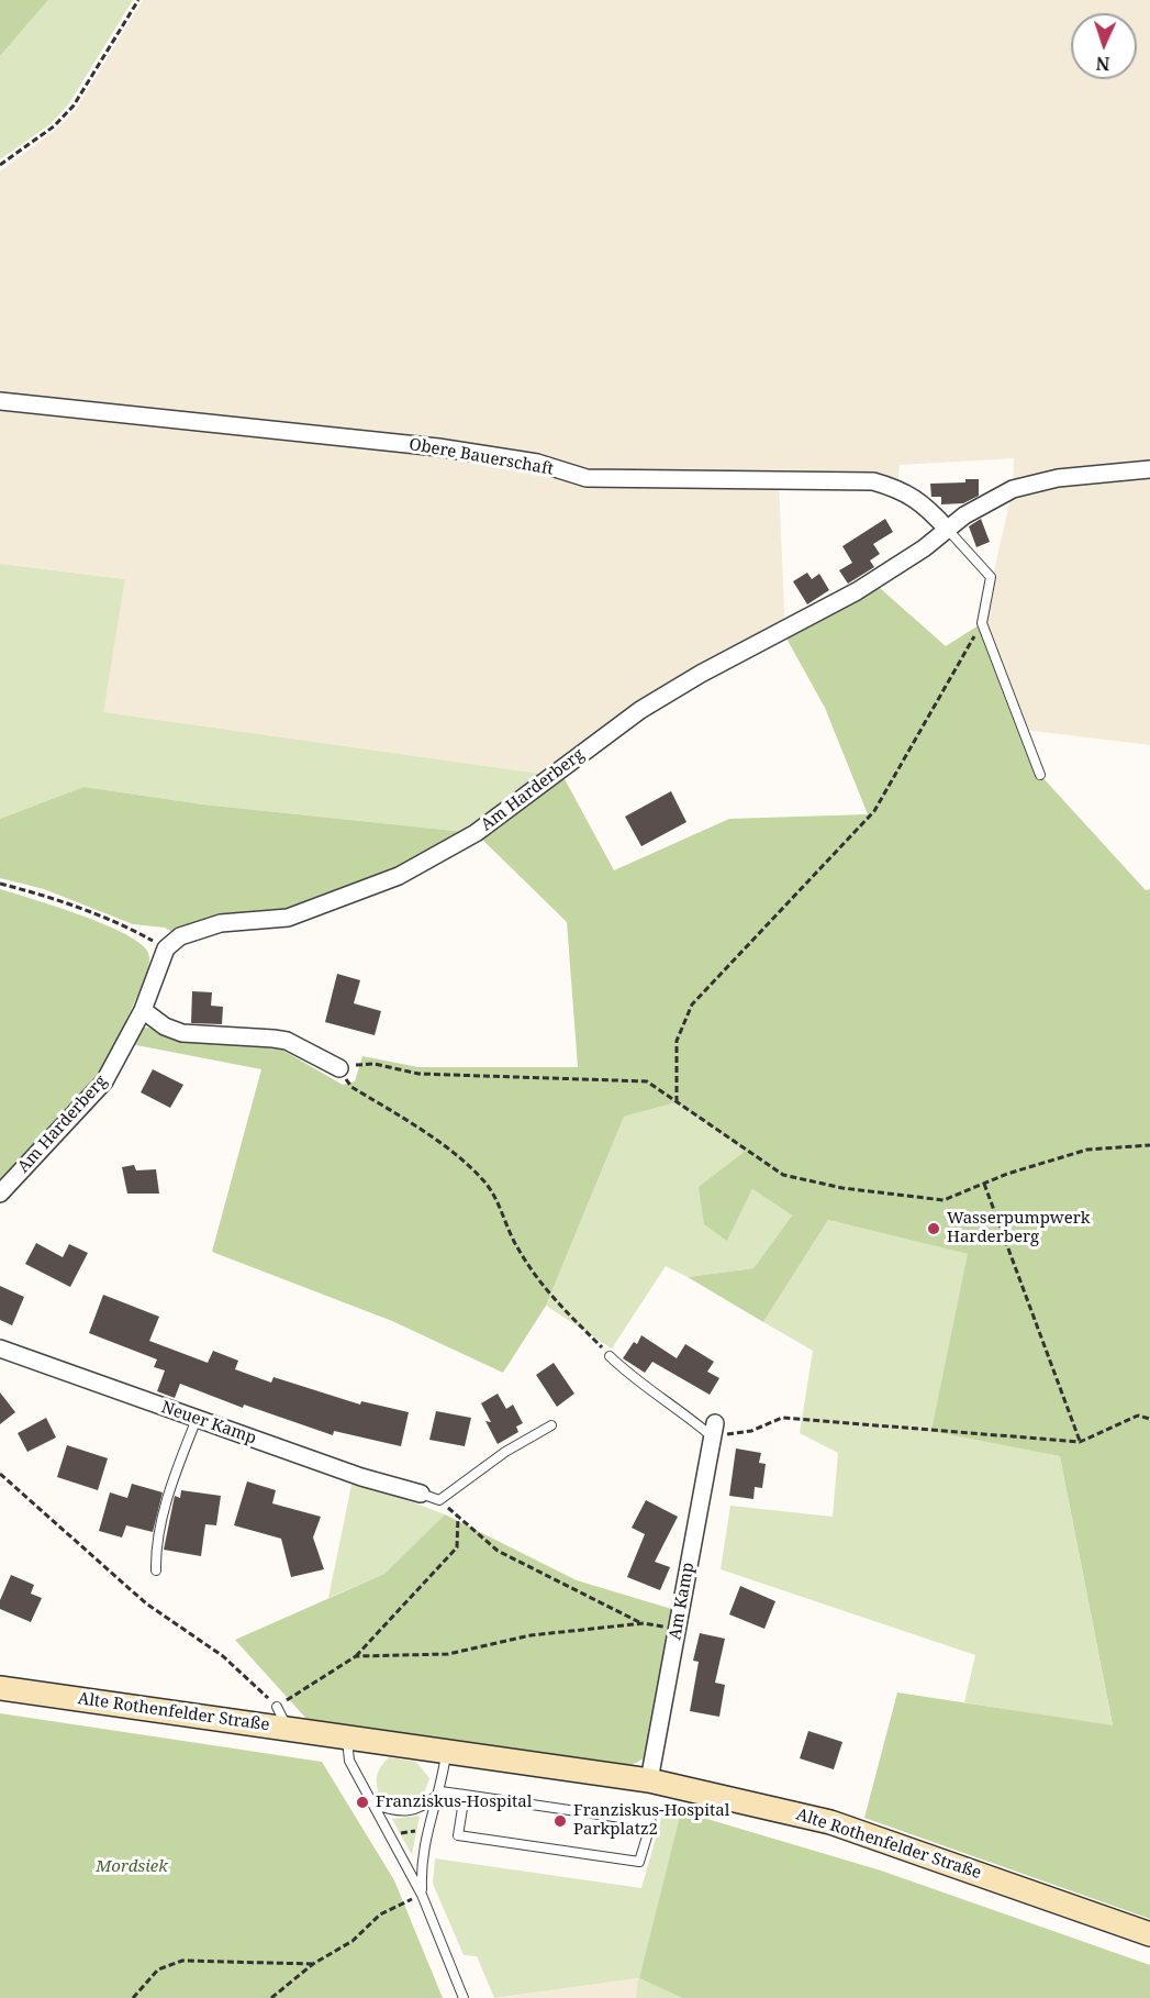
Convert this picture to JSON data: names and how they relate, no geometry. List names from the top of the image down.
{
  "streets": {
    "street": [
      "Obere Bauerschaft",
      "Am Harderberg",
      "Neuer Kamp",
      "Am Kamp",
      "Alte Rothenfelder Straße"
    ]
  },
  "crossings": [
    ["Obere Bauerschaft", "Am Harderberg"],
    ["Am Kamp", "Alte Rothenfelder Straße"]
  ],
  "parks": ["Mordsiek"],
  "places": ["Wasserpumpwerk Harderberg", "Franziskus-Hospital", "Franziskus-Hospital Parkplatz2"],
  "north": "bottom"
}
